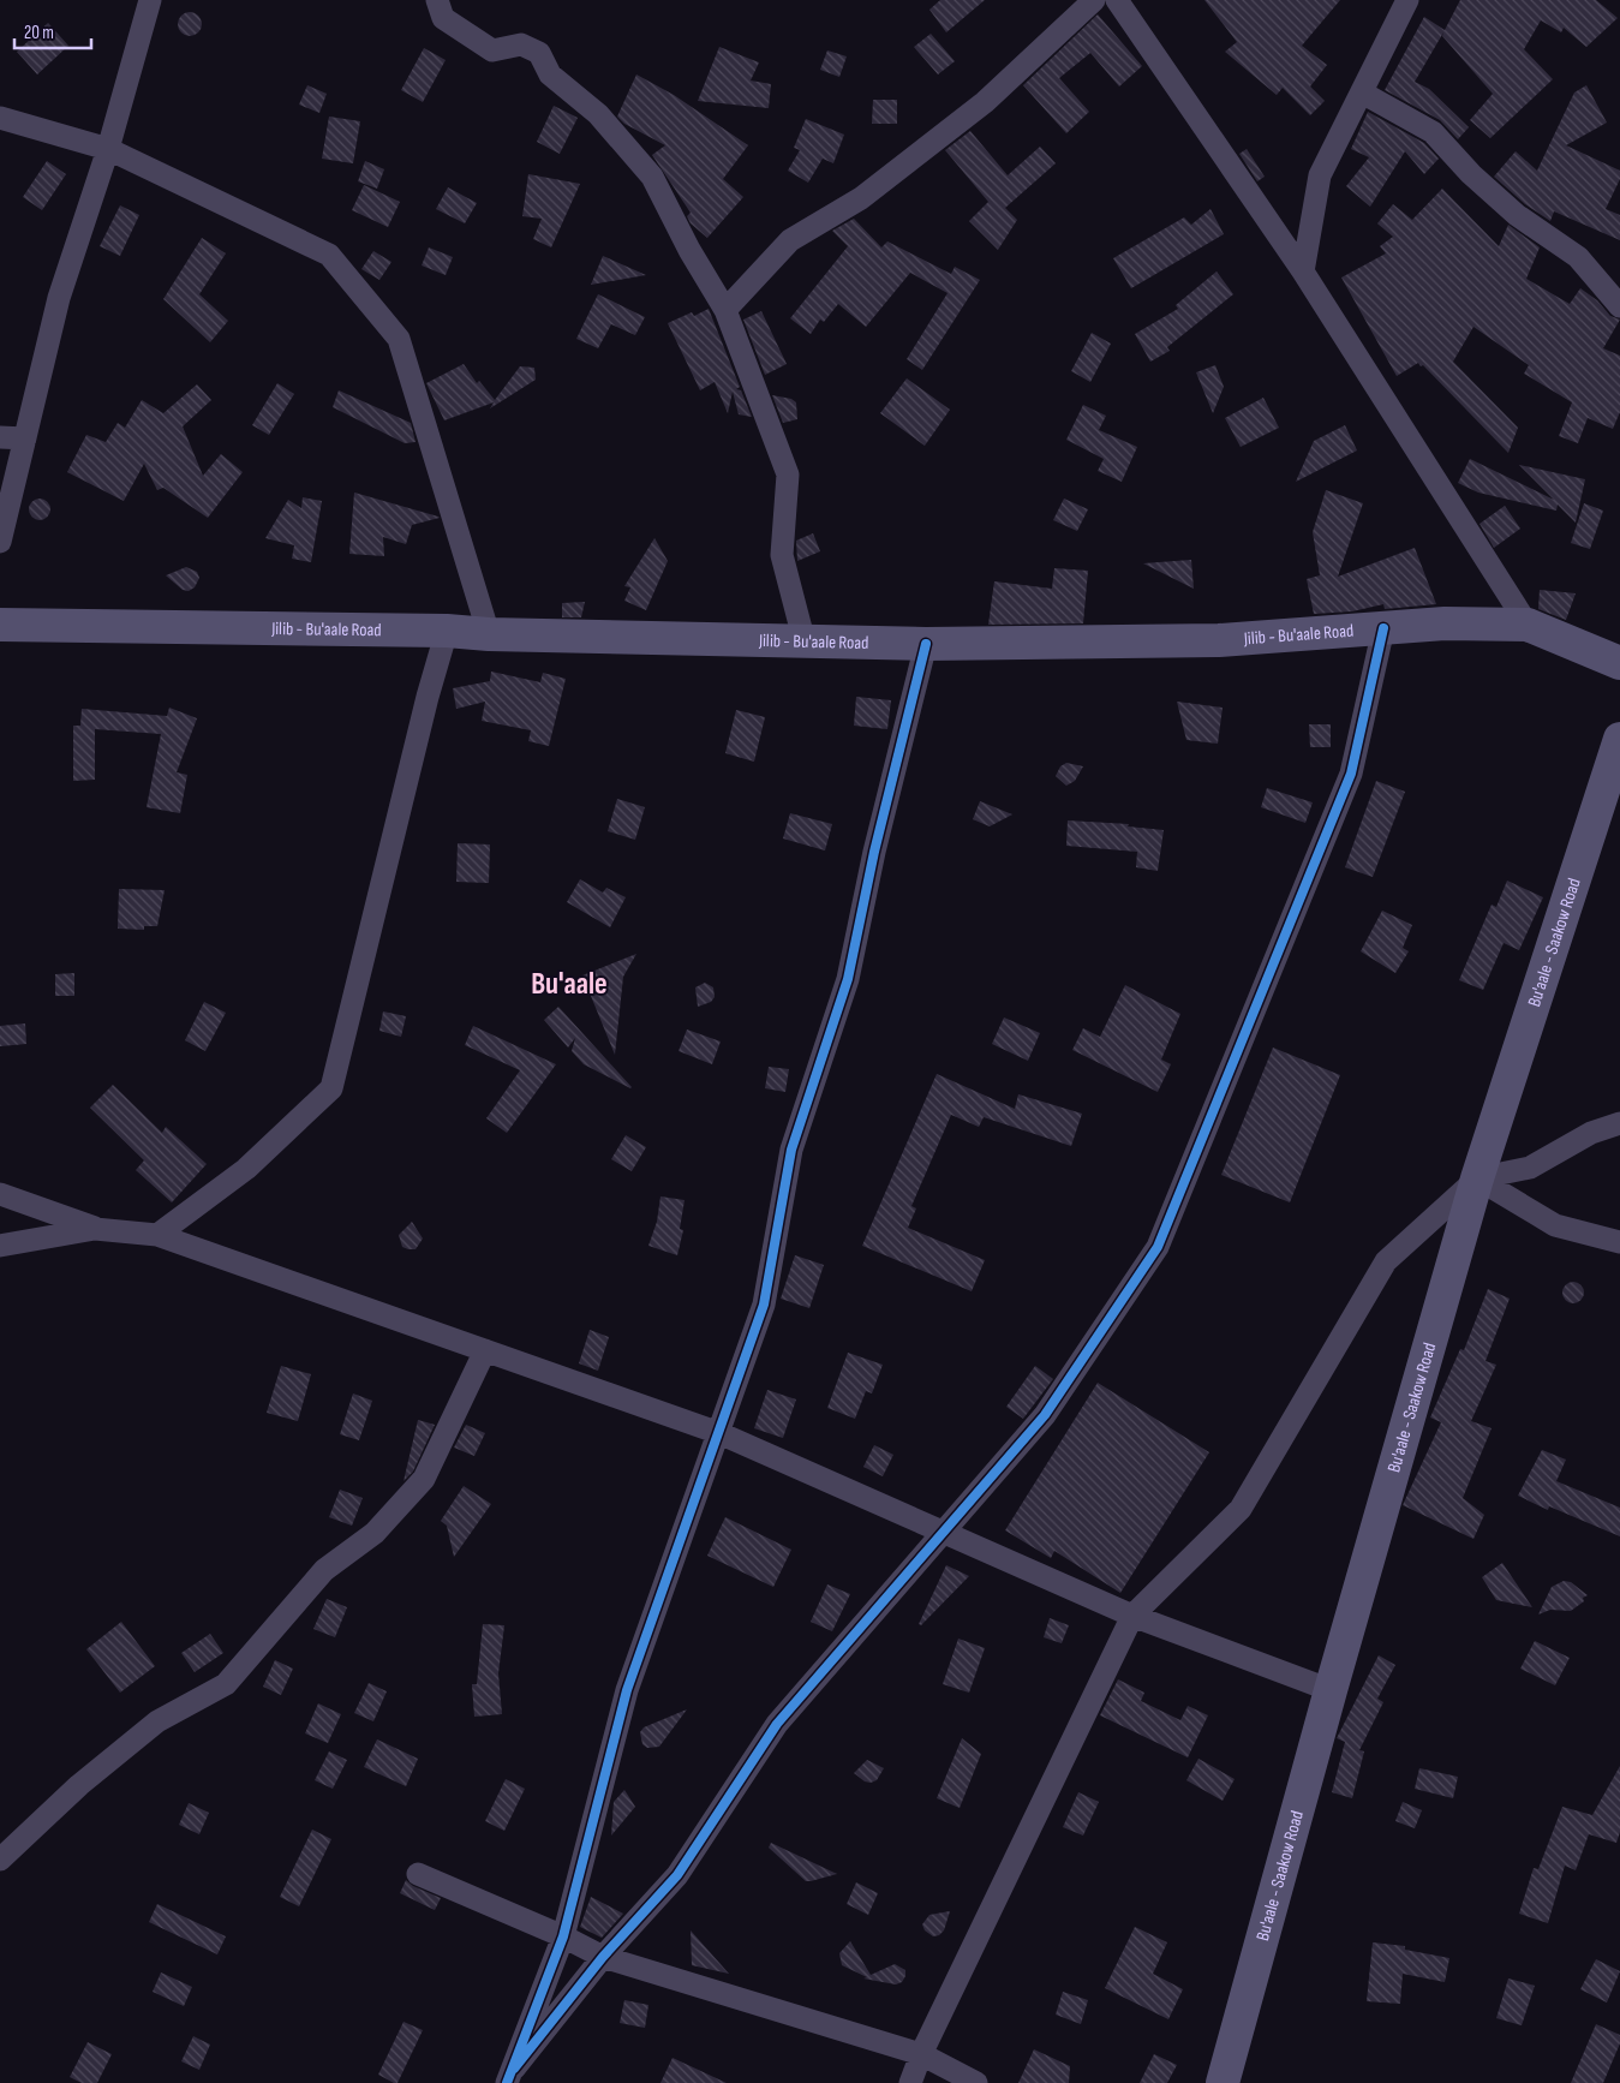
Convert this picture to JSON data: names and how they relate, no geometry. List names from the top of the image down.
{
  "streets": {
    "main road": ["Jilib - Bu'aale Road", "Bu'aale - Saakow Road"]
  },
  "districts": ["Bu'aale"],
  "scale_bar": "20 m"
}
